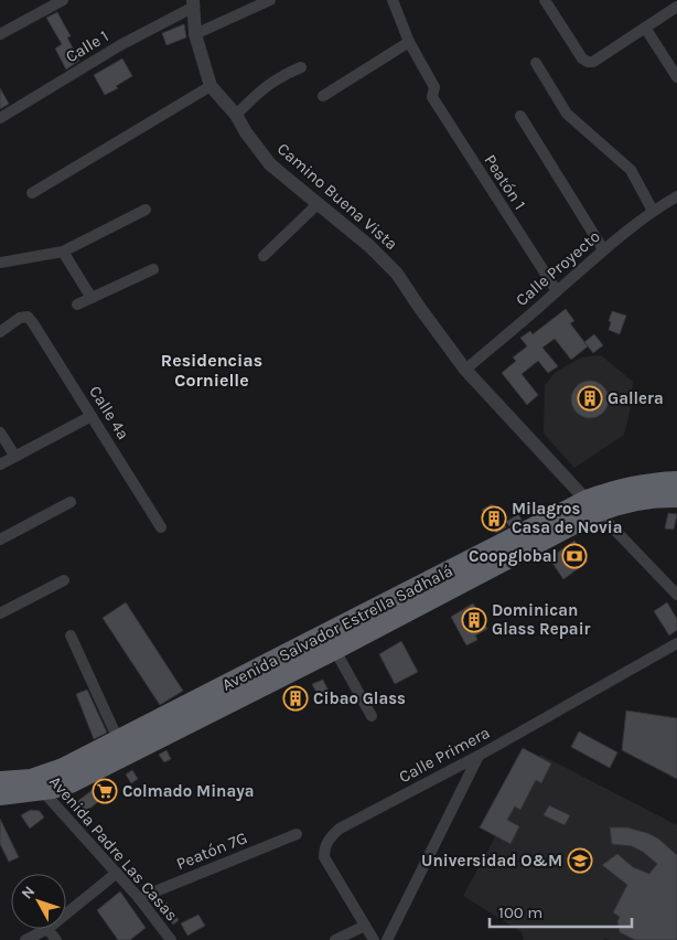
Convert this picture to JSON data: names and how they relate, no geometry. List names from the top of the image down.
{
  "streets": {
    "highway": ["Avenida Salvador Estrella Sadhalá"],
    "street": [
      "Calle 1",
      "Peatón 1",
      "Camino Buena Vista",
      "Calle Proyecto",
      "Calle 4a",
      "Calle Primera",
      "Avenida Padre Las Casas",
      "Peatón 7G"
    ]
  },
  "crossings": [
    ["Calle 1", "Camino Buena Vista"],
    ["Peatón 1", "Calle Proyecto"],
    ["Camino Buena Vista", "Calle Proyecto"],
    ["Camino Buena Vista", "Avenida Salvador Estrella Sadhalá"],
    ["Avenida Salvador Estrella Sadhalá", "Avenida Padre Las Casas"],
    ["Avenida Padre Las Casas", "Peatón 7G"]
  ],
  "districts": ["Residencias Cornielle"],
  "places": {
    "building": [
      "Gallera",
      "Milagros Casa de Novia",
      "Dominican Glass Repair",
      "Cibao Glass"
    ],
    "bank": ["Coopglobal"],
    "supermarket": ["Colmado Minaya"],
    "school or university": ["Universidad O&M"]
  },
  "scale_bar": "100 m",
  "north": "top left"
}
